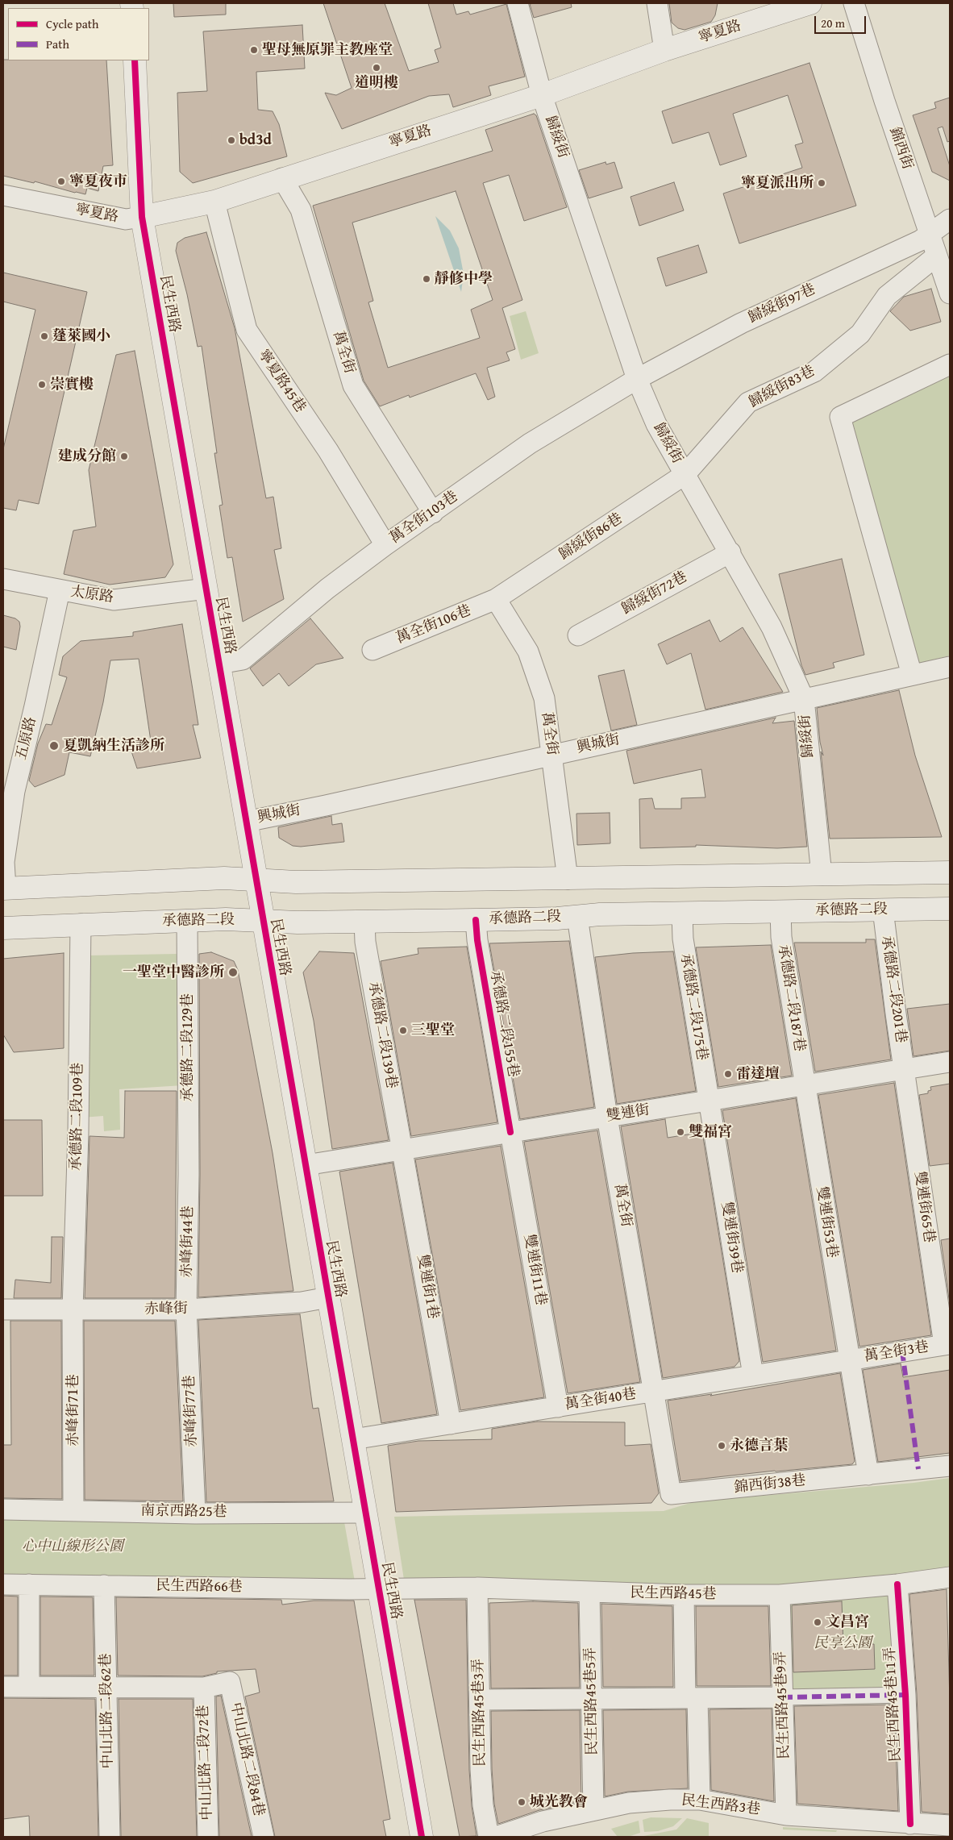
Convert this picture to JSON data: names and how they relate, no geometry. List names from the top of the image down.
{
  "streets": {
    "street": [
      "寧夏路",
      "歸綏街",
      "錦西街",
      "民生西路",
      "歸綏街97巷",
      "萬全街",
      "寧夏路45巷",
      "歸綏街83巷",
      "萬全街103巷",
      "歸綏街86巷",
      "歸綏街72巷",
      "太原路",
      "萬全街106巷",
      "五原路",
      "興城街",
      "承德路二段",
      "承德路二段201巷",
      "承德路二段187巷",
      "承德路二段175巷",
      "承德路二段155巷",
      "承德路二段139巷",
      "承德路二段129巷",
      "雙連街",
      "承德路二段109巷",
      "雙連街65巷",
      "雙連街53巷",
      "雙連街39巷",
      "赤峰街44巷",
      "雙連街11巷",
      "雙連街1巷",
      "赤峰街",
      "萬全街3巷",
      "萬全街40巷",
      "赤峰街71巷",
      "赤峰街77巷",
      "錦西街38巷",
      "南京西路25巷",
      "民生西路66巷",
      "民生西路45巷",
      "民生西路45巷5弄",
      "民生西路45巷11弄",
      "民生西路45巷9弄",
      "中山北路二段62巷",
      "民生西路45巷3弄",
      "中山北路二段84巷",
      "中山北路二段72巷",
      "民生西路3巷"
    ]
  },
  "crossings": [
    ["寧夏路", "歸綏街"],
    ["寧夏路", "民生西路"],
    ["寧夏路", "萬全街"],
    ["寧夏路", "寧夏路45巷"],
    ["歸綏街", "歸綏街97巷"],
    ["歸綏街", "歸綏街83巷"],
    ["歸綏街", "萬全街103巷"],
    ["歸綏街", "歸綏街86巷"],
    ["歸綏街", "歸綏街72巷"],
    ["歸綏街", "興城街"],
    ["錦西街", "歸綏街97巷"],
    ["錦西街", "歸綏街83巷"],
    ["民生西路", "萬全街103巷"],
    ["民生西路", "太原路"],
    ["民生西路", "興城街"],
    ["民生西路", "承德路二段"],
    ["民生西路", "雙連街"],
    ["民生西路", "赤峰街"],
    ["民生西路", "萬全街40巷"],
    ["民生西路", "南京西路25巷"],
    ["民生西路", "民生西路66巷"],
    ["民生西路", "民生西路45巷"],
    ["歸綏街97巷", "萬全街103巷"],
    ["萬全街", "萬全街103巷"],
    ["萬全街", "歸綏街86巷"],
    ["萬全街", "萬全街106巷"],
    ["萬全街", "興城街"],
    ["萬全街", "承德路二段"],
    ["萬全街", "雙連街"],
    ["萬全街", "萬全街40巷"],
    ["萬全街", "錦西街38巷"],
    ["寧夏路45巷", "萬全街103巷"],
    ["歸綏街83巷", "歸綏街86巷"],
    ["歸綏街86巷", "萬全街106巷"],
    ["太原路", "五原路"],
    ["承德路二段", "承德路二段201巷"],
    ["承德路二段", "承德路二段187巷"],
    ["承德路二段", "承德路二段175巷"],
    ["承德路二段", "承德路二段155巷"],
    ["承德路二段", "承德路二段139巷"],
    ["承德路二段", "承德路二段129巷"],
    ["承德路二段", "承德路二段109巷"],
    ["承德路二段201巷", "雙連街"],
    ["承德路二段201巷", "雙連街65巷"],
    ["承德路二段187巷", "雙連街"],
    ["承德路二段187巷", "雙連街53巷"],
    ["承德路二段175巷", "雙連街"],
    ["承德路二段175巷", "雙連街39巷"],
    ["承德路二段155巷", "雙連街"],
    ["承德路二段155巷", "雙連街11巷"],
    ["承德路二段139巷", "雙連街"],
    ["承德路二段139巷", "雙連街1巷"],
    ["承德路二段129巷", "赤峰街44巷"],
    ["雙連街", "雙連街65巷"],
    ["雙連街", "雙連街53巷"],
    ["雙連街", "雙連街39巷"],
    ["雙連街", "雙連街11巷"],
    ["雙連街", "雙連街1巷"],
    ["承德路二段109巷", "赤峰街"],
    ["承德路二段109巷", "赤峰街71巷"],
    ["雙連街65巷", "萬全街3巷"],
    ["雙連街53巷", "萬全街3巷"],
    ["雙連街53巷", "萬全街40巷"],
    ["雙連街39巷", "萬全街40巷"],
    ["赤峰街44巷", "赤峰街"],
    ["赤峰街44巷", "赤峰街77巷"],
    ["雙連街11巷", "萬全街40巷"],
    ["雙連街1巷", "萬全街40巷"],
    ["赤峰街", "赤峰街71巷"],
    ["赤峰街", "赤峰街77巷"],
    ["萬全街3巷", "萬全街40巷"],
    ["赤峰街71巷", "南京西路25巷"],
    ["赤峰街77巷", "南京西路25巷"],
    ["民生西路66巷", "民生西路45巷"],
    ["民生西路66巷", "中山北路二段62巷"],
    ["民生西路45巷", "民生西路45巷5弄"],
    ["民生西路45巷", "民生西路45巷11弄"],
    ["民生西路45巷", "民生西路45巷9弄"],
    ["民生西路45巷", "民生西路45巷3弄"],
    ["民生西路45巷5弄", "民生西路3巷"],
    ["民生西路45巷11弄", "民生西路3巷"],
    ["民生西路45巷9弄", "民生西路3巷"],
    ["中山北路二段84巷", "中山北路二段72巷"]
  ],
  "parks": ["心中山線形公園", "民享公園"],
  "places": [
    "聖母無原罪主教座堂",
    "道明樓",
    "bd3d",
    "寧夏夜市",
    "寧夏派出所",
    "靜修中學",
    "蓬萊國小",
    "崇實樓",
    "建成分館",
    "夏凱納生活診所",
    "一聖堂中醫診所",
    "三聖堂",
    "雷達壇",
    "雙福宮",
    "永德言葉",
    "文昌宮",
    "城光教會"
  ],
  "legend": ["Cycle path", "Path"],
  "scale_bar": "20 m"
}
